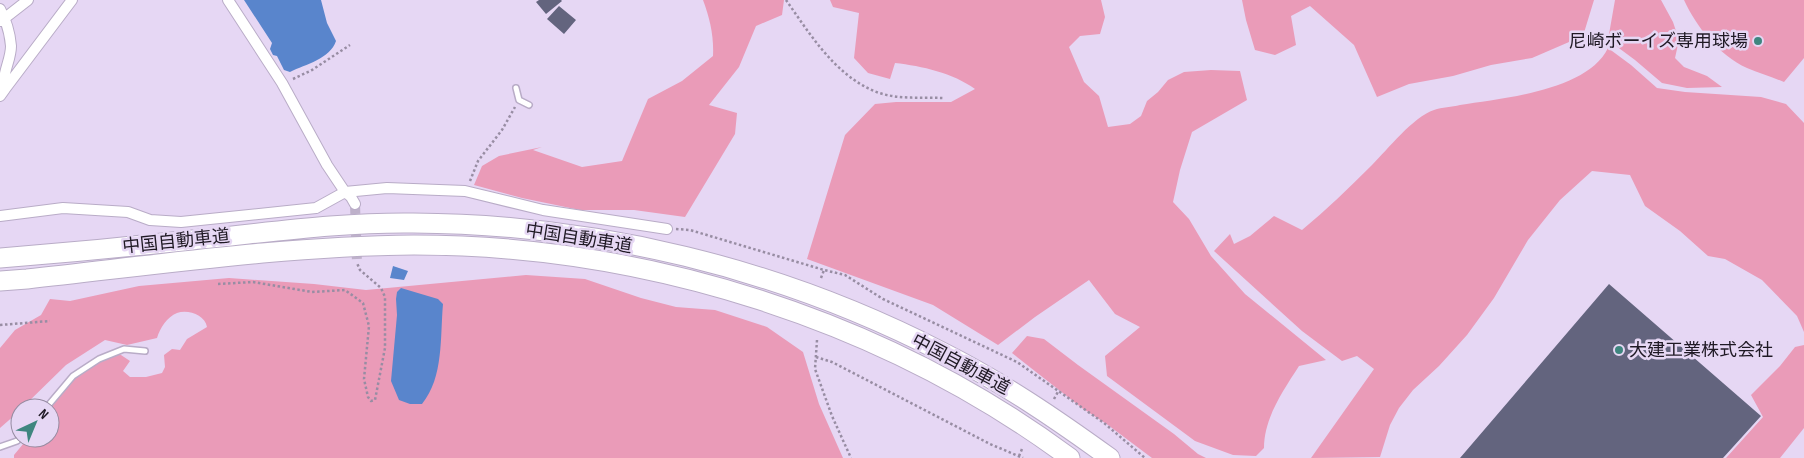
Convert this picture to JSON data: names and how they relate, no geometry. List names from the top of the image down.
{
  "streets": {
    "highway": ["中国自動車道"]
  },
  "places": ["尼崎ボーイズ専用球場", "大建工業株式会社"],
  "north": "top right"
}
